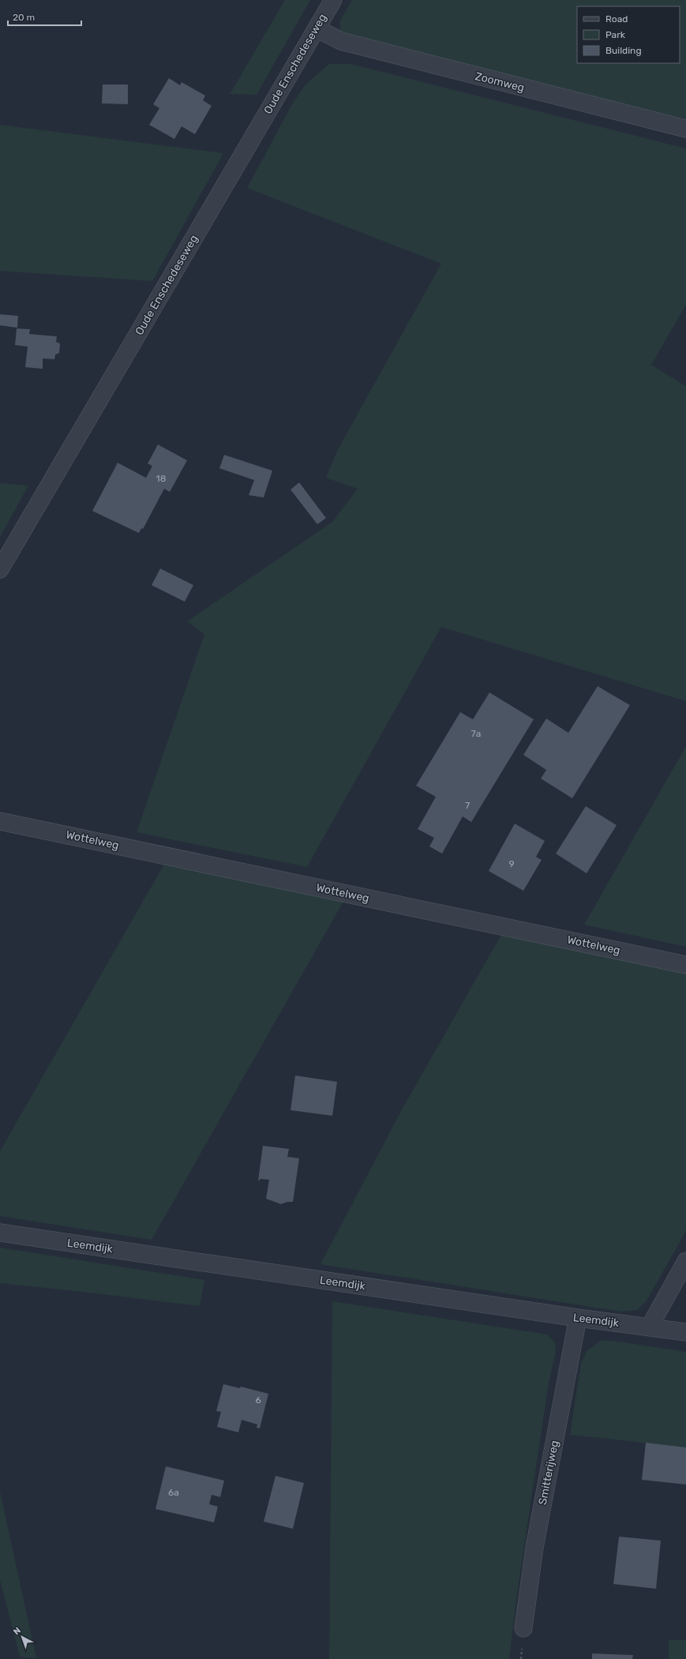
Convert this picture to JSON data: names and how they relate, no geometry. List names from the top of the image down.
{
  "streets": {
    "street": [
      "Oude Enschedeseweg",
      "Zoomweg",
      "Wottelweg",
      "Leemdijk",
      "Smitterijweg"
    ]
  },
  "crossings": [
    ["Oude Enschedeseweg", "Zoomweg"],
    ["Leemdijk", "Smitterijweg"]
  ],
  "house_numbers": [
    "18",
    "7a",
    "7",
    "9",
    "6",
    "6a"
  ],
  "legend": ["Road", "Park", "Building"],
  "scale_bar": "20 m",
  "north": "top left"
}
